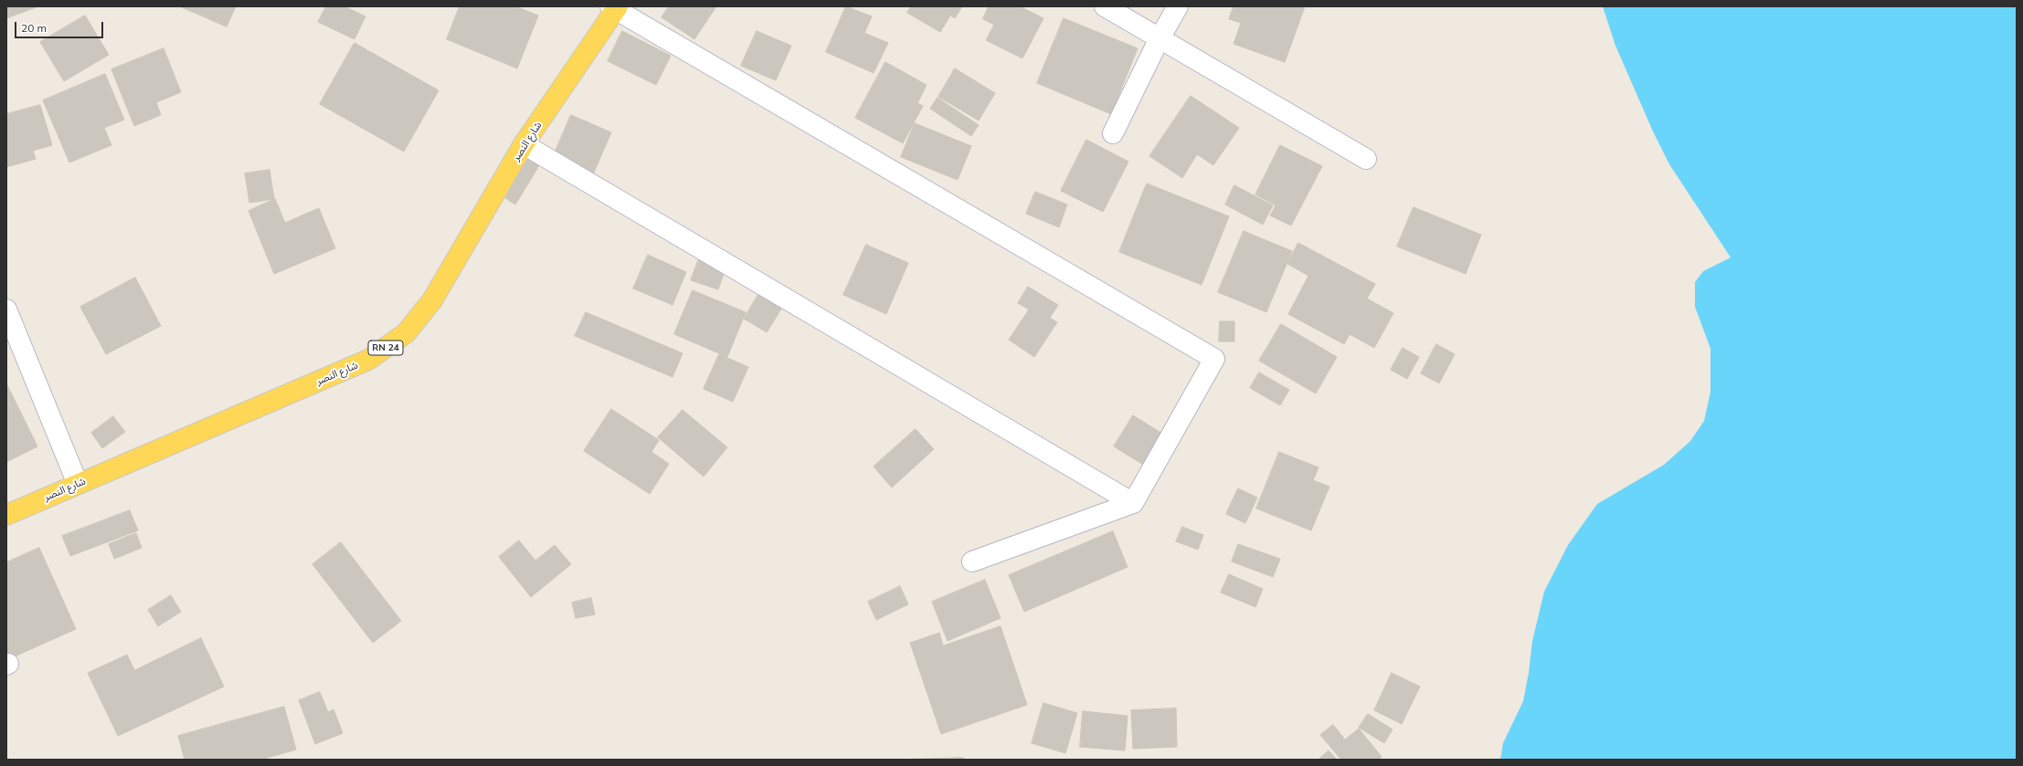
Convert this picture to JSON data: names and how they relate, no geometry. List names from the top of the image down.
{
  "streets": {
    "main road": ["شارع النصر", "RN 24"]
  },
  "scale_bar": "20 m"
}
